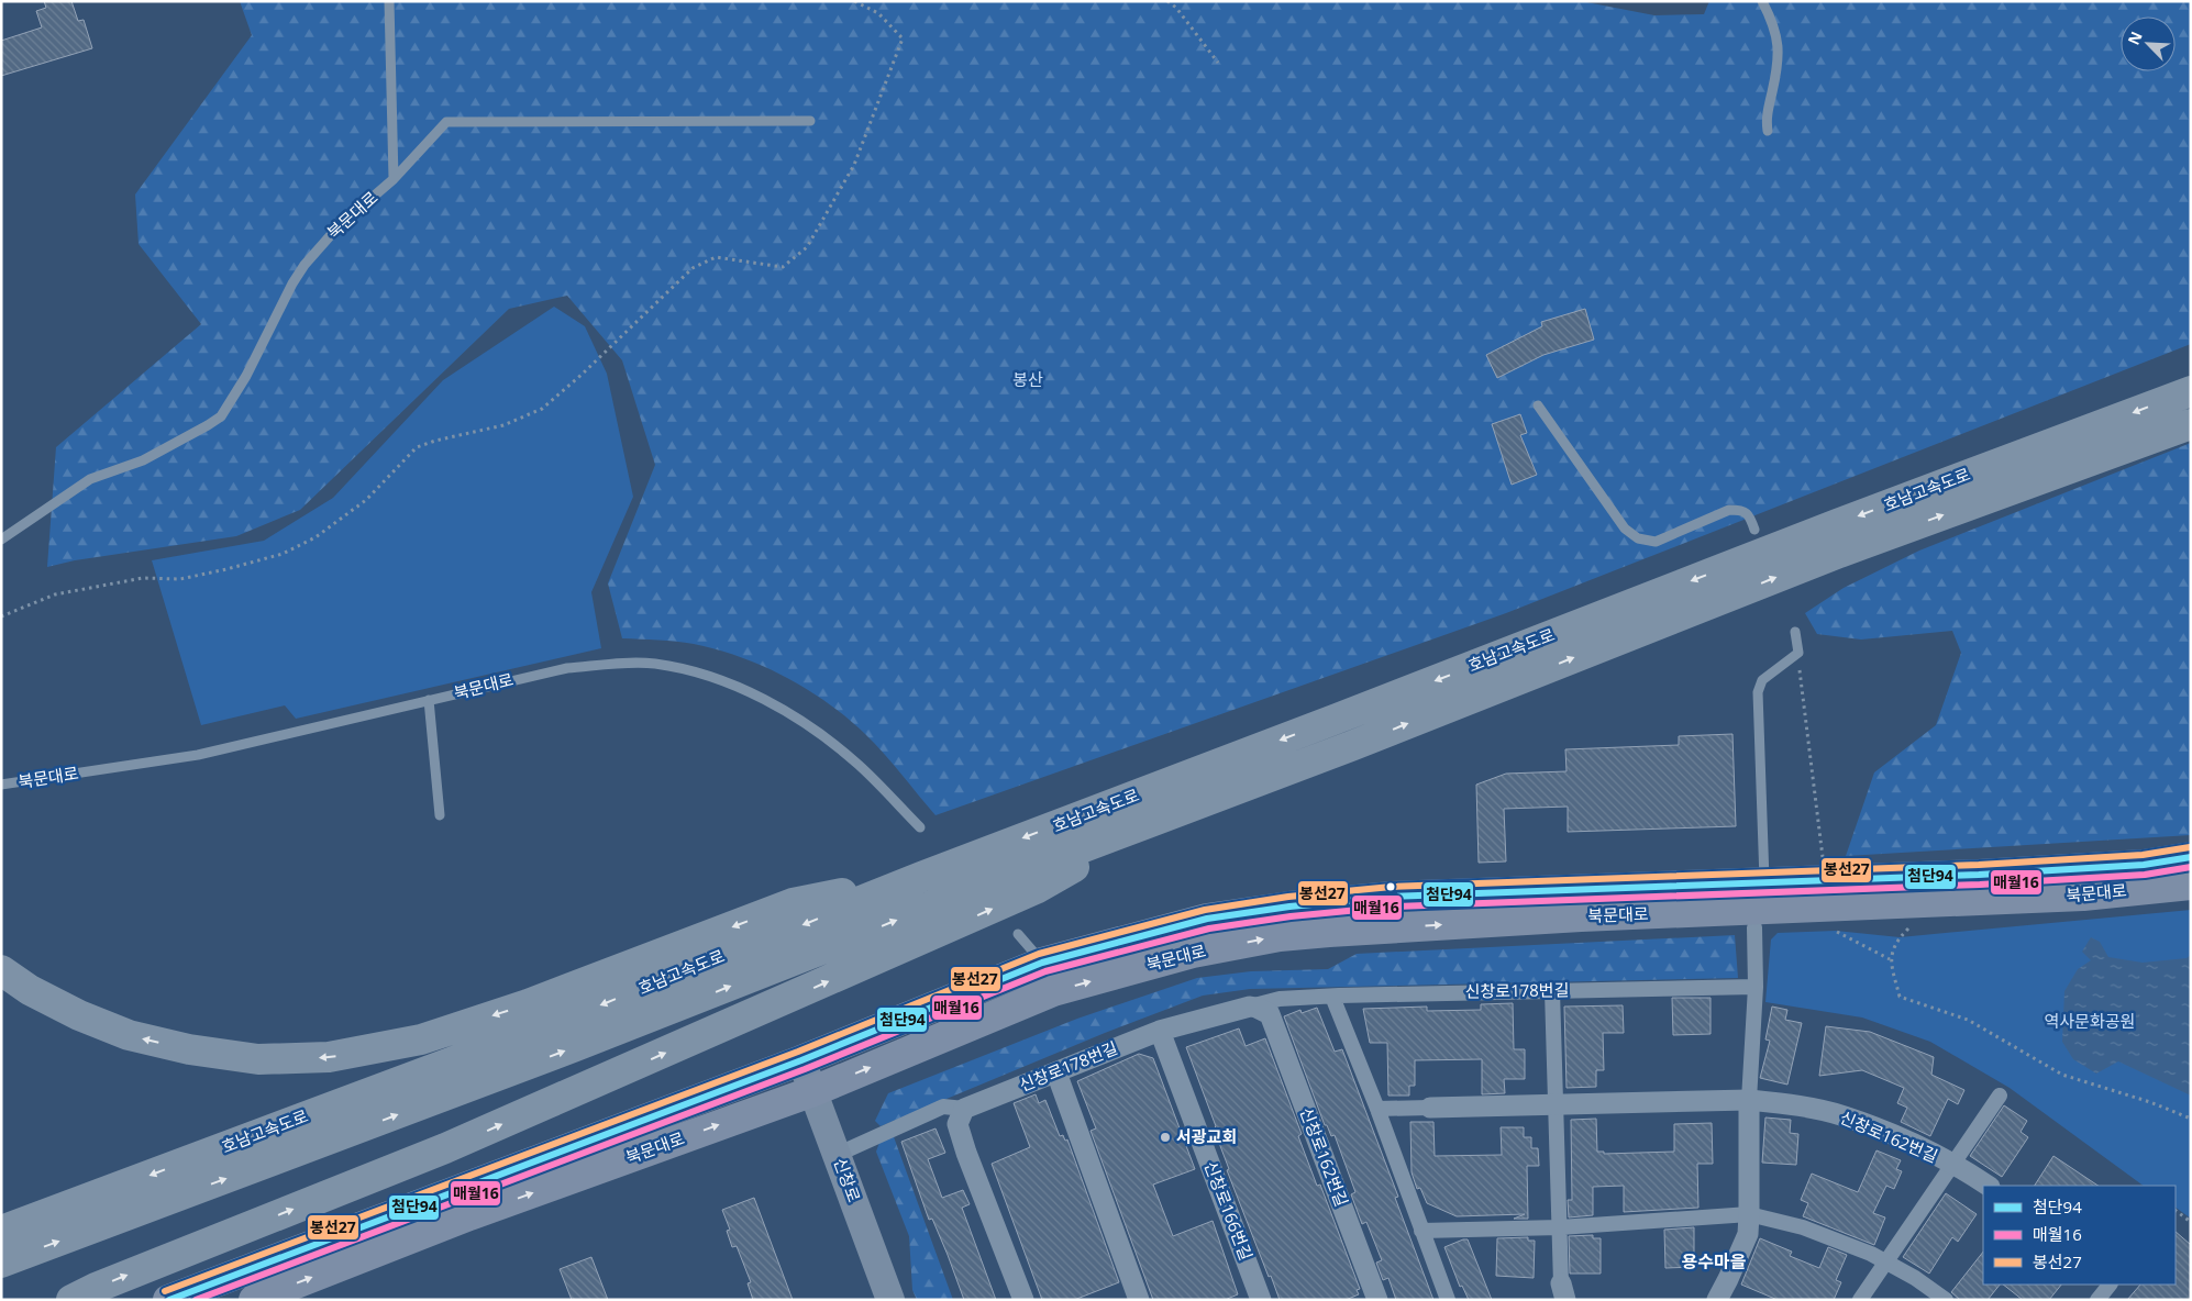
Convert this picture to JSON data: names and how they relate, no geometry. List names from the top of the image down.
{
  "streets": {
    "highway": ["호남고속도로"],
    "main road": ["북문대로", "신창로"],
    "street": ["신창로178번길", "신창로162번길", "신창로166번길"]
  },
  "crossings": [
    ["북문대로", "신창로"],
    ["신창로178번길", "신창로162번길"],
    ["신창로178번길", "신창로166번길"]
  ],
  "districts": ["용수마을"],
  "parks": ["봉산", "역사문화공원"],
  "places": ["서광교회"],
  "lines": ["transit line 봉선27", "transit line 첨단94", "transit line 매월16"],
  "legend": ["첨단94", "매월16", "봉선27"],
  "north": "top left"
}
